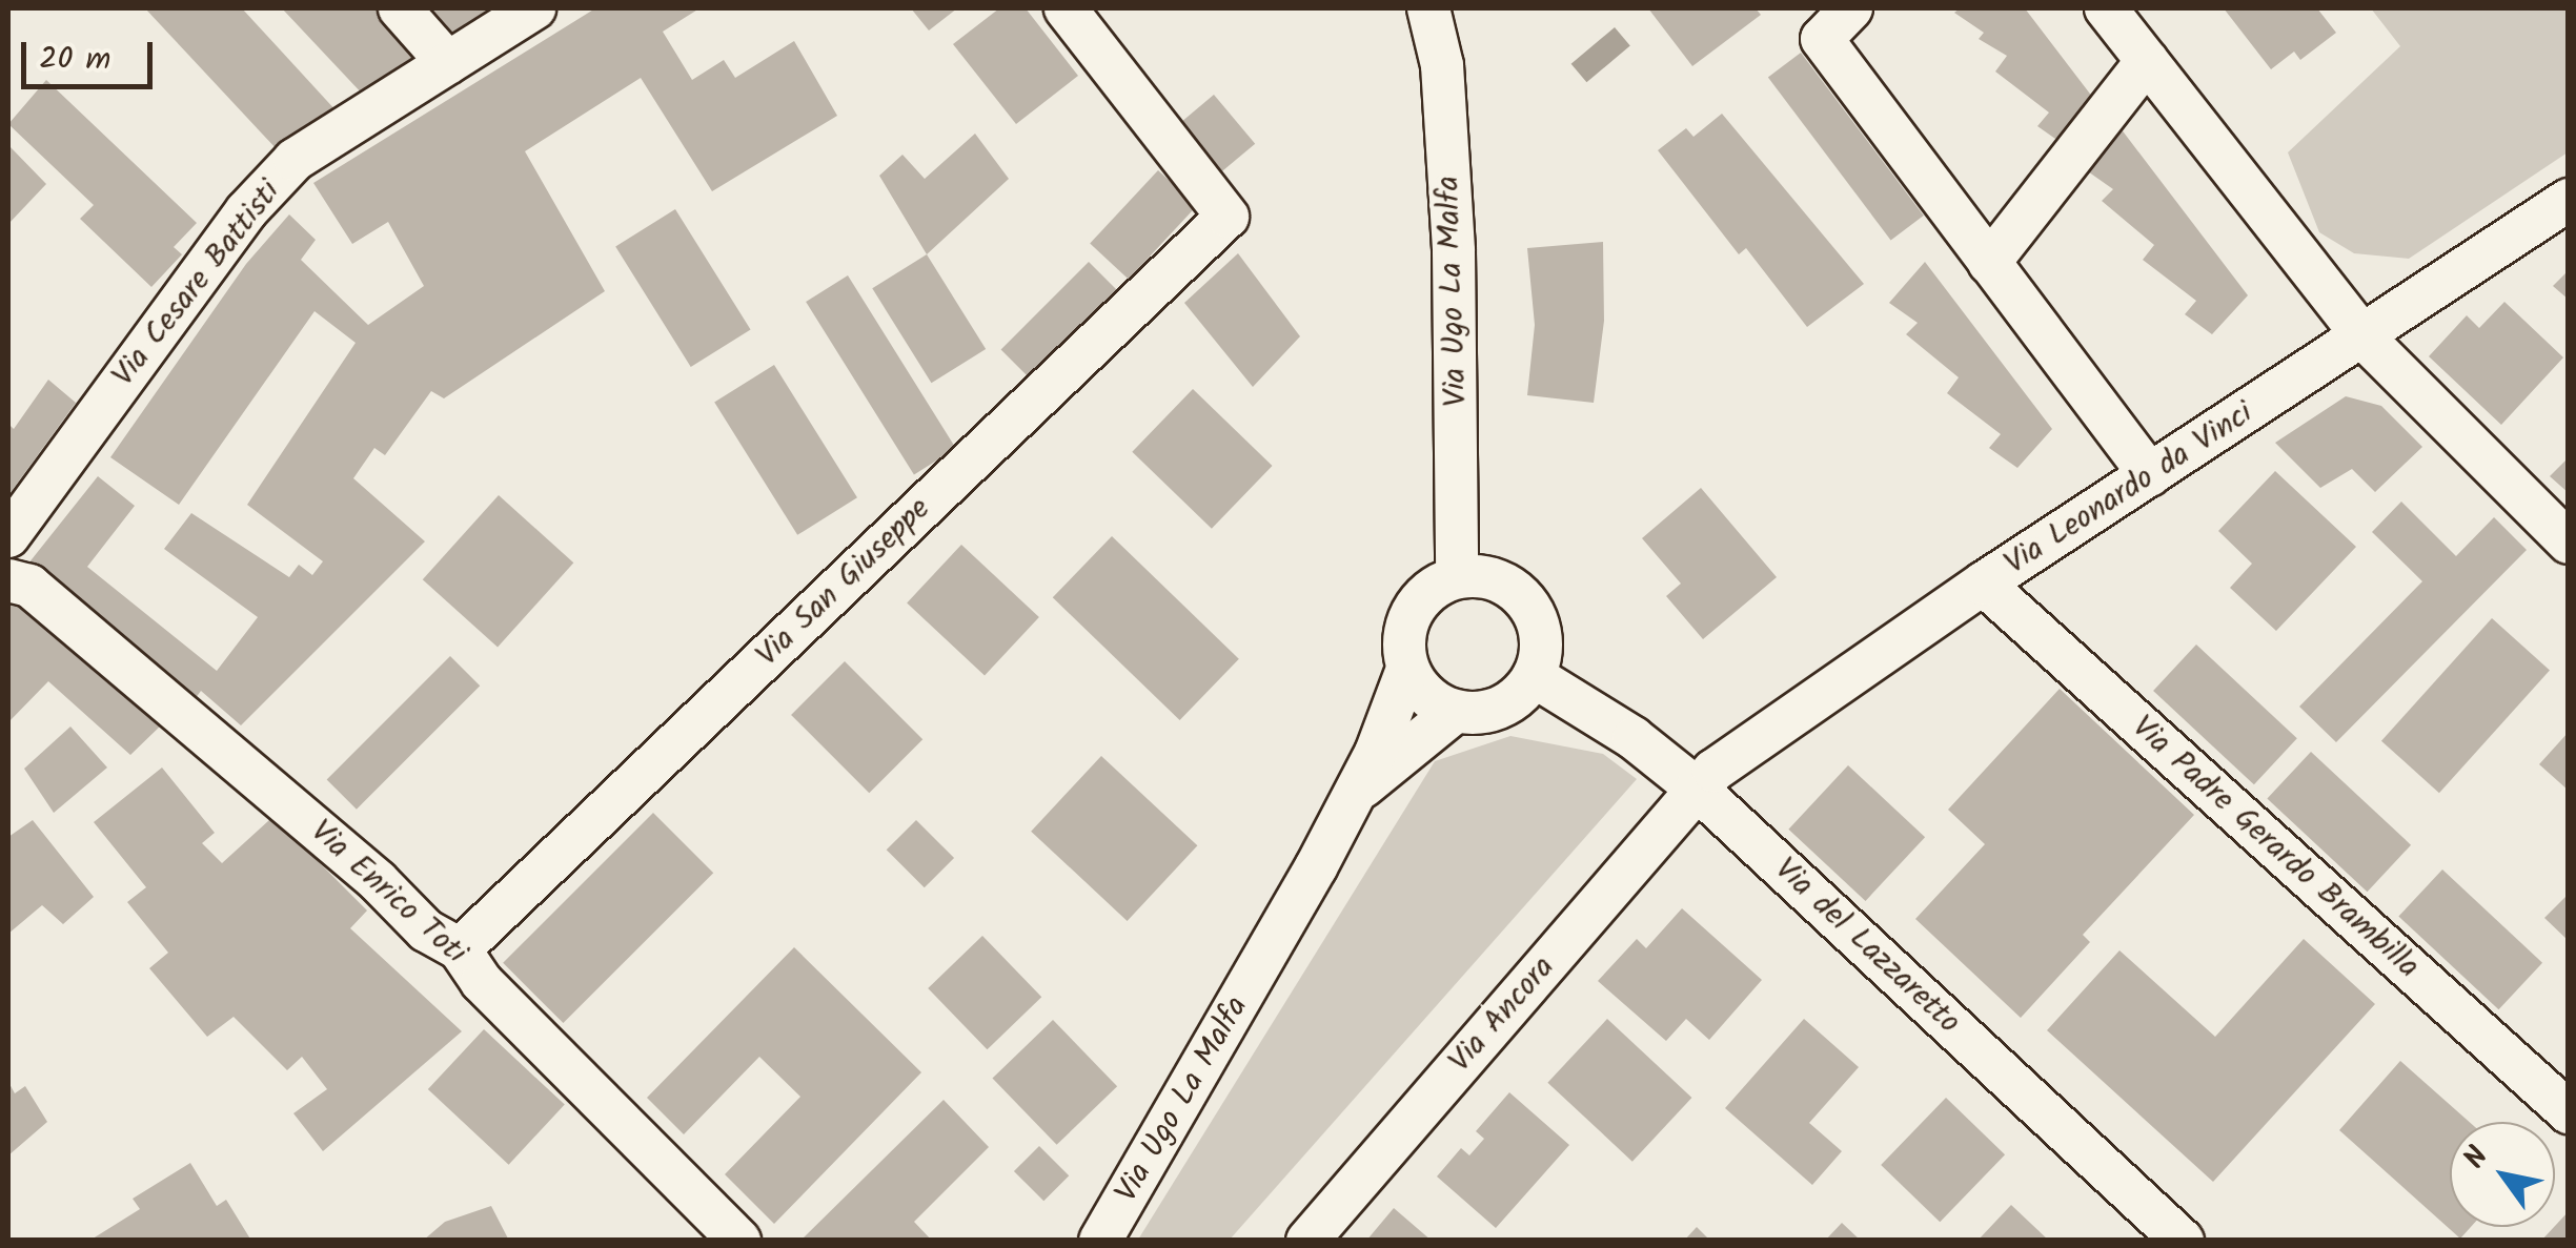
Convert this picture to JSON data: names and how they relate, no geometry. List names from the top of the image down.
{
  "streets": {
    "street": [
      "Via Cesare Battisti",
      "Via Ugo La Malfa",
      "Via Leonardo da Vinci",
      "Via San Giuseppe",
      "Via Padre Gerardo Brambilla",
      "Via Enrico Toti",
      "Via del Lazzaretto",
      "Via Ancora"
    ]
  },
  "crossings": [
    ["Via Ugo La Malfa", "Via del Lazzaretto"],
    ["Via Leonardo da Vinci", "Via Padre Gerardo Brambilla"],
    ["Via Leonardo da Vinci", "Via del Lazzaretto"],
    ["Via Leonardo da Vinci", "Via Ancora"],
    ["Via San Giuseppe", "Via Enrico Toti"],
    ["Via del Lazzaretto", "Via Ancora"]
  ],
  "scale_bar": "20 m",
  "north": "top left"
}
